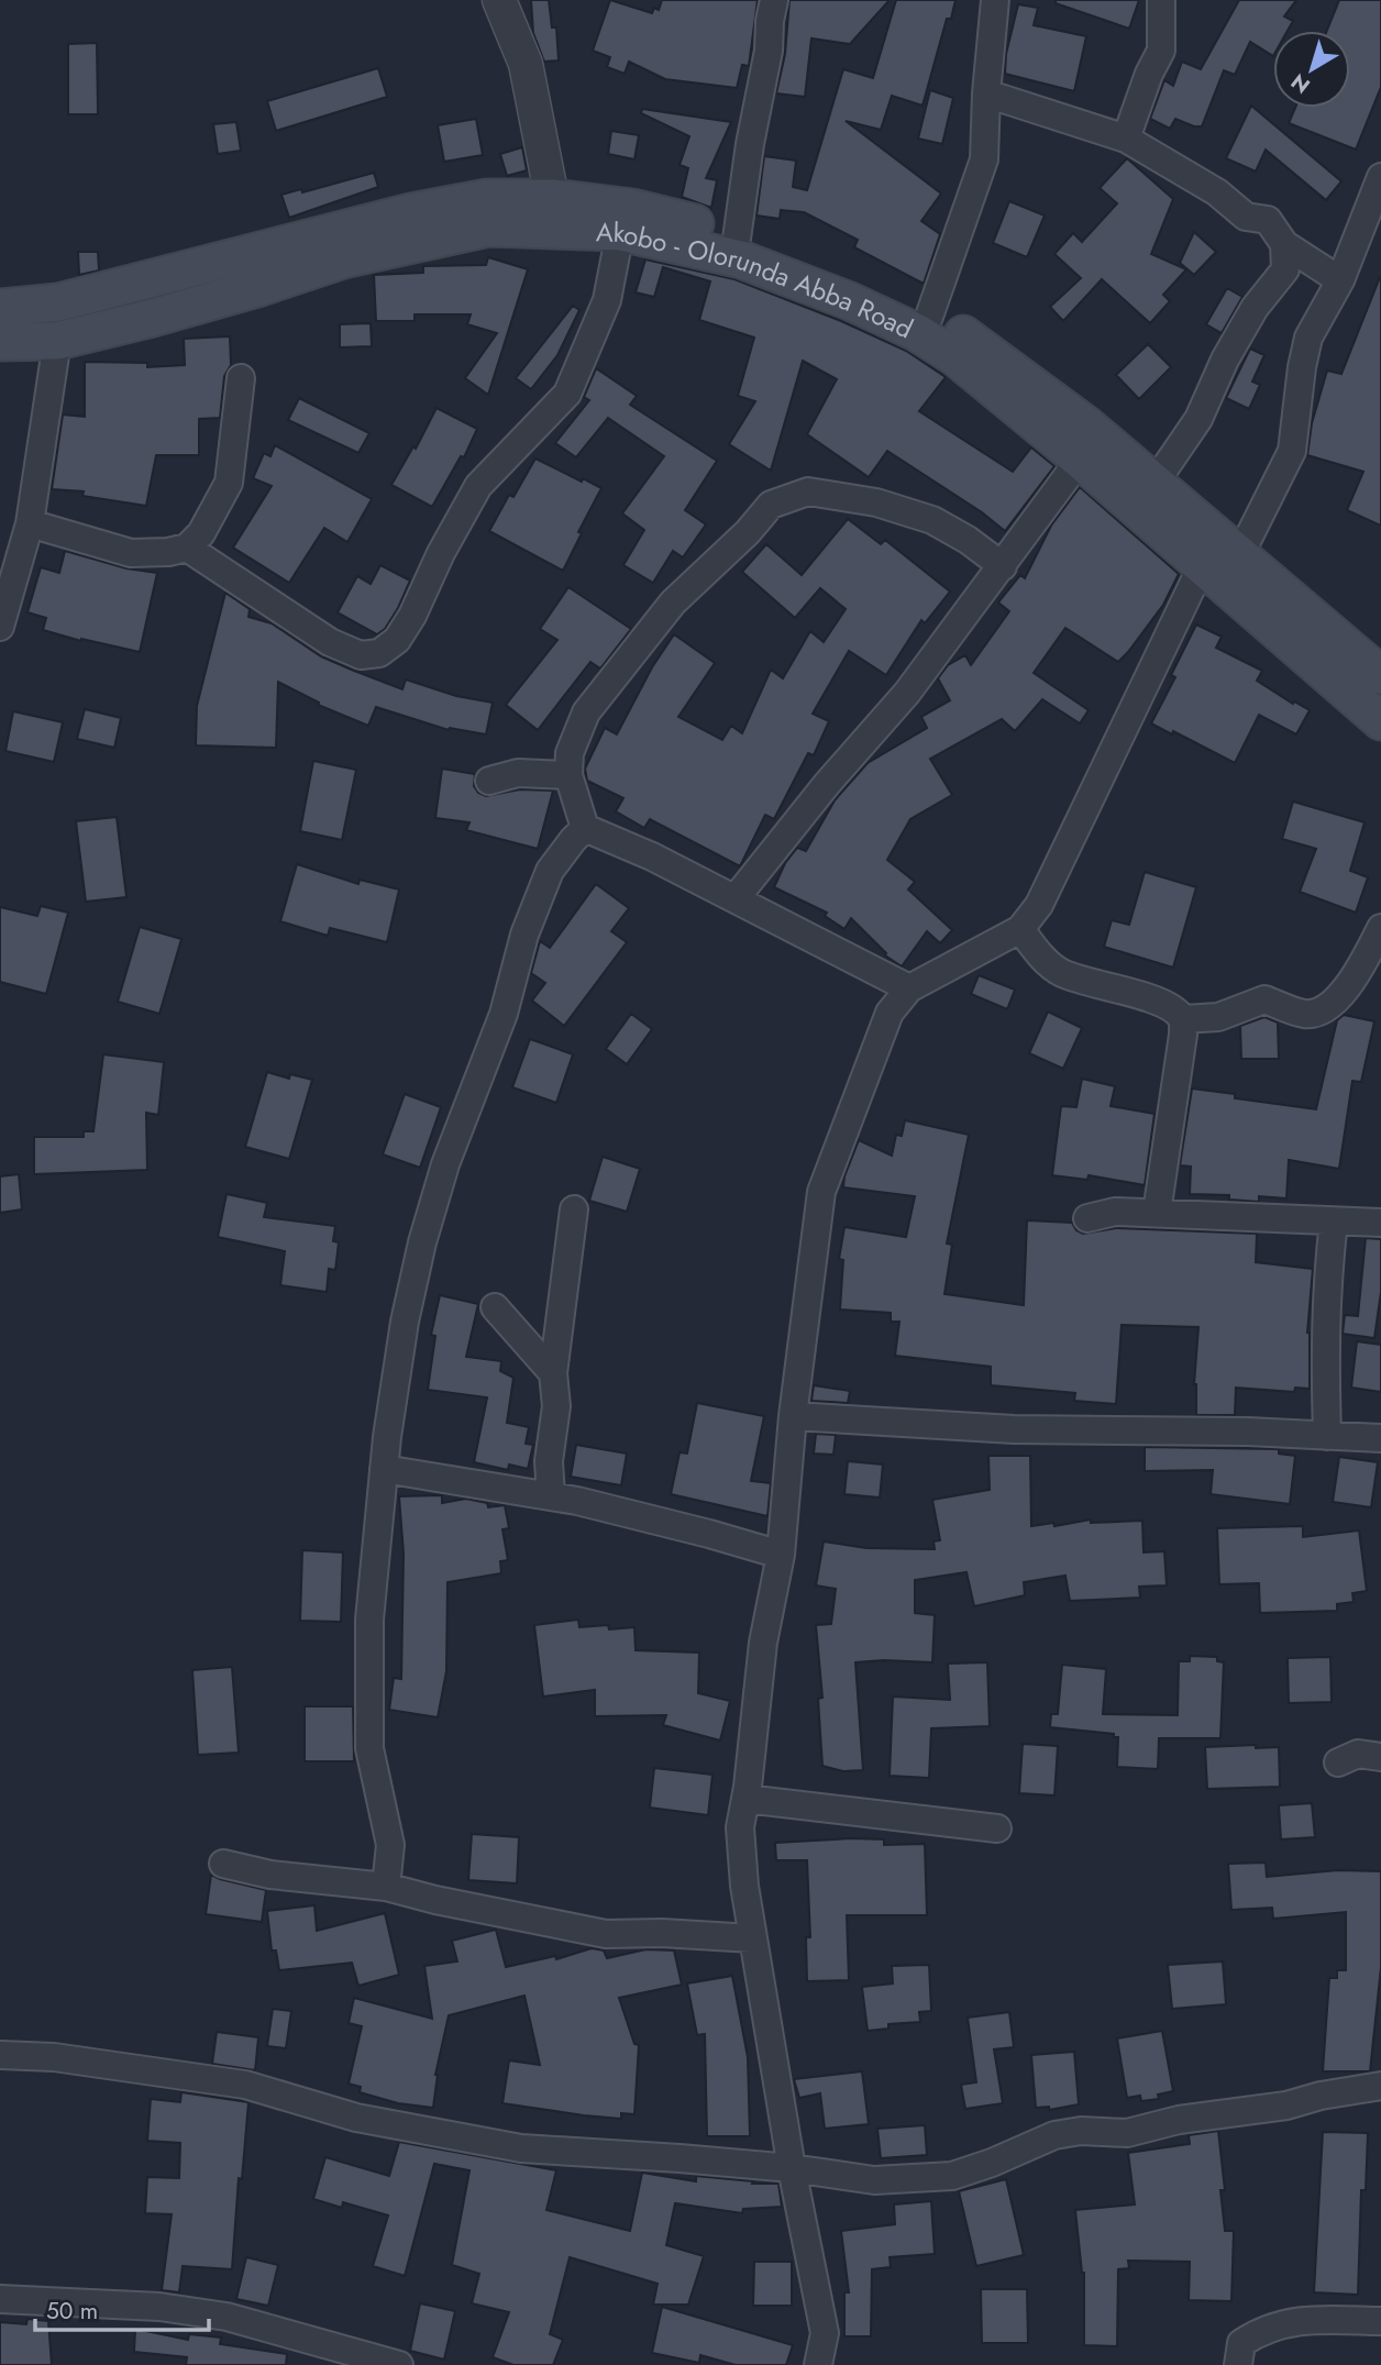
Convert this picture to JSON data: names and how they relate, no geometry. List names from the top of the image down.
{
  "streets": {
    "main road": ["Akobo - Olorunda Abba Road"]
  },
  "scale_bar": "50 m",
  "north": "bottom left"
}
